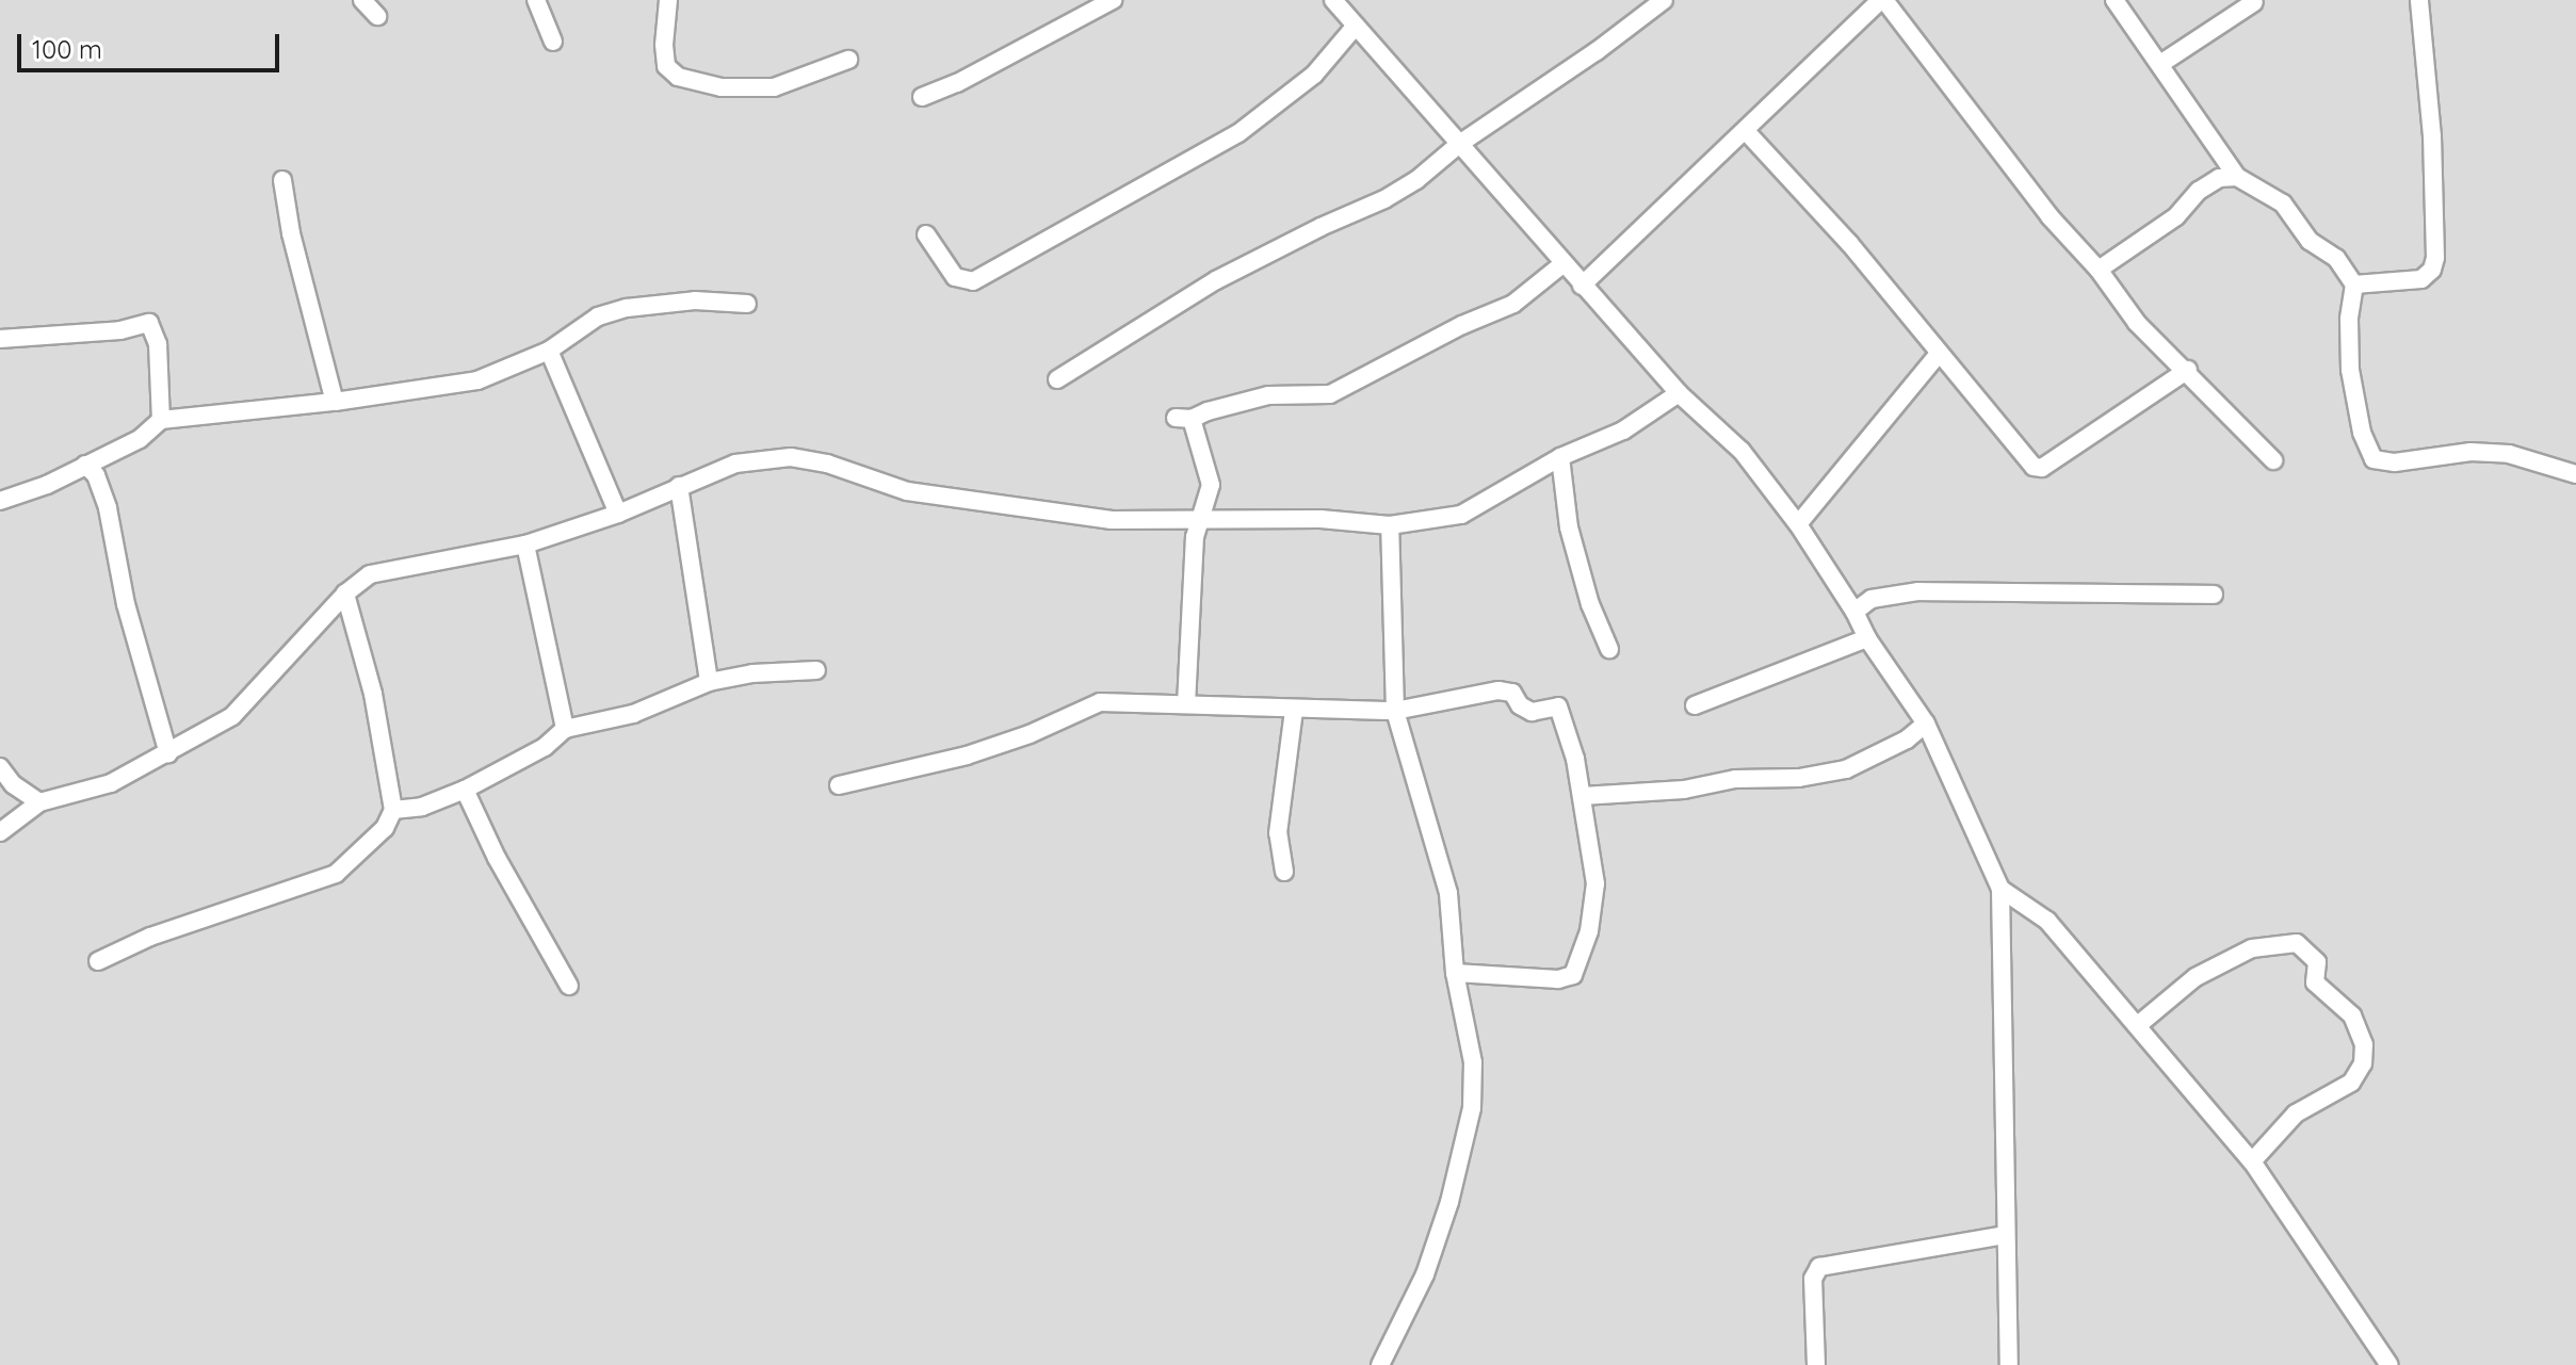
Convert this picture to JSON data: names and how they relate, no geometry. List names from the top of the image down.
{
  "scale_bar": "100 m"
}
